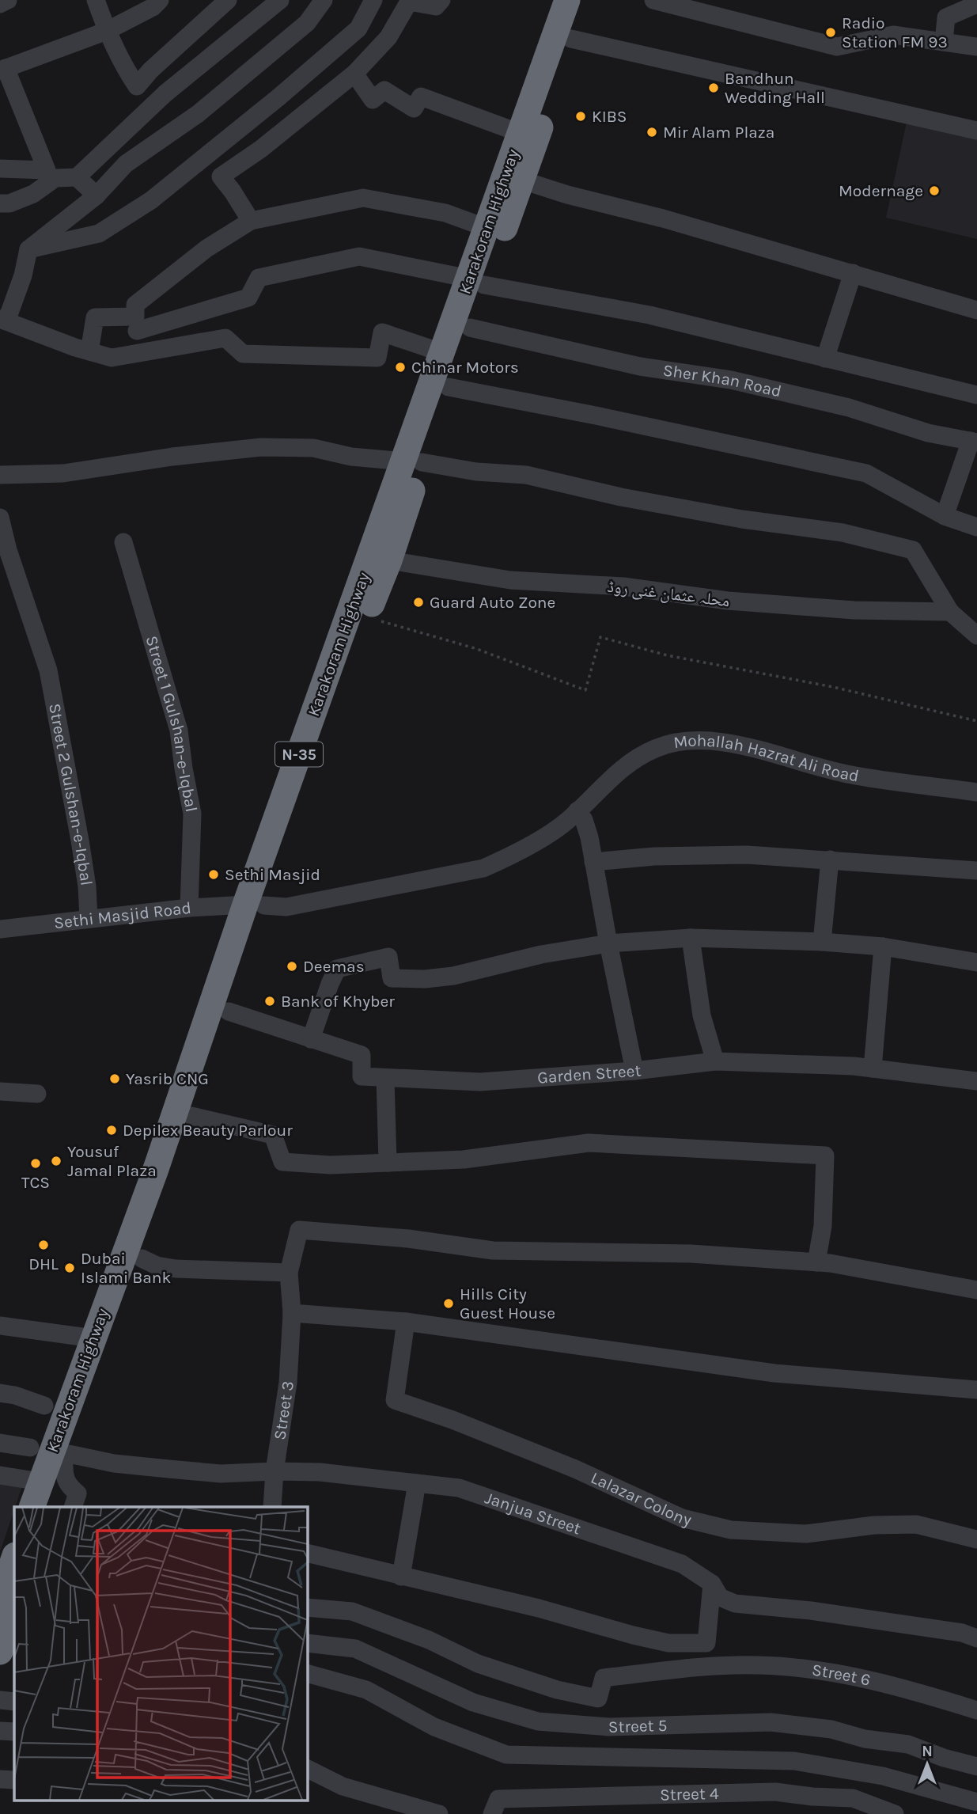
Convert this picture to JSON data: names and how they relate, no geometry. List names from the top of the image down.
{
  "streets": {
    "highway": ["Karakoram Highway", "N-35"],
    "street": [
      "Sher Khan Road",
      "محلہ عثمان غنی روڈ",
      "Street 1 Gulshan-e-Iqbal",
      "Mohallah Hazrat Ali Road",
      "Street 2 Gulshan-e-Iqbal",
      "Sethi Masjid Road",
      "Garden Street",
      "Street 3",
      "Lalazar Colony",
      "Janjua Street",
      "Street 6",
      "Street 5",
      "Street 4"
    ]
  },
  "crossings": [
    ["Karakoram Highway", "Sher Khan Road"],
    ["Karakoram Highway", "محلہ عثمان غنی روڈ"],
    ["Karakoram Highway", "Mohallah Hazrat Ali Road"],
    ["Karakoram Highway", "Sethi Masjid Road"],
    ["Karakoram Highway", "Garden Street"],
    ["Karakoram Highway", "Janjua Street"],
    ["Street 1 Gulshan-e-Iqbal", "Sethi Masjid Road"],
    ["Mohallah Hazrat Ali Road", "Sethi Masjid Road"],
    ["Street 2 Gulshan-e-Iqbal", "Sethi Masjid Road"],
    ["Street 3", "Janjua Street"]
  ],
  "places": [
    "Radio Station FM 93",
    "Bandhun Wedding Hall",
    "KIBS",
    "Mir Alam Plaza",
    "Modernage",
    "Chinar Motors",
    "Guard Auto Zone",
    "Sethi Masjid",
    "Deemas",
    "Bank of Khyber",
    "Yasrib CNG",
    "Depilex Beauty Parlour",
    "Yousuf Jamal Plaza",
    "TCS",
    "DHL",
    "Dubai Islami Bank",
    "Hills City Guest House"
  ],
  "north": "top"
}
